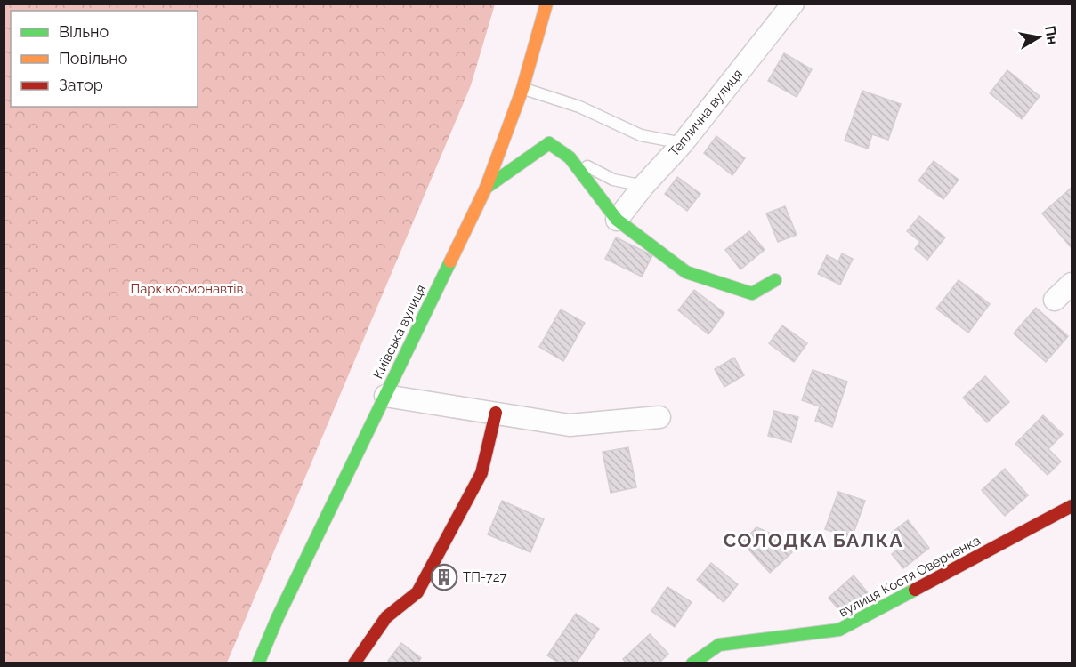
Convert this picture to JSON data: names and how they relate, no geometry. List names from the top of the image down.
{
  "streets": {
    "street": ["Теплична вулиця", "Київська вулиця", "вулиця Костя Оверченка"]
  },
  "districts": ["СОЛОДКА БАЛКА"],
  "parks": ["Парк космонавтів"],
  "places": {
    "building": ["ТП-727"]
  },
  "legend": ["Вільно", "Повільно", "Затор"],
  "north": "right"
}
